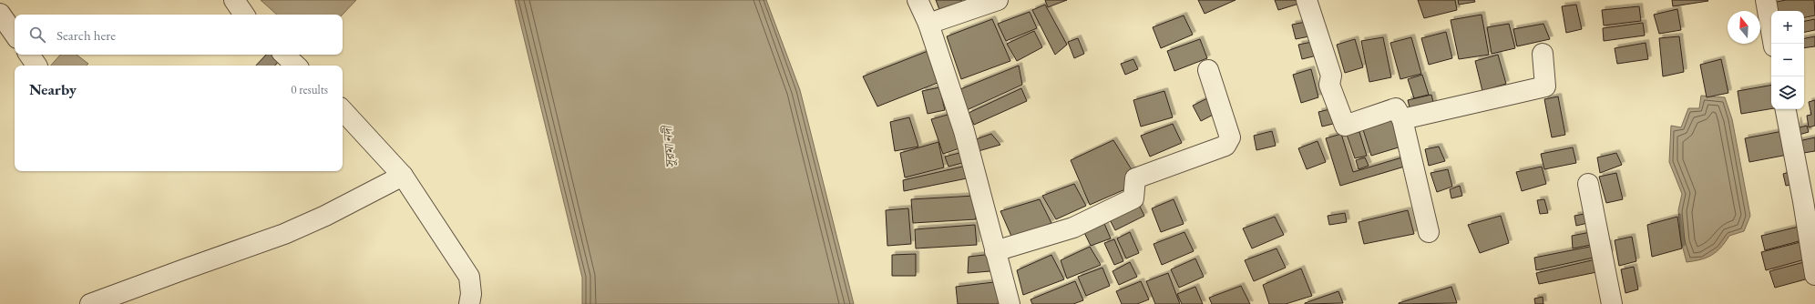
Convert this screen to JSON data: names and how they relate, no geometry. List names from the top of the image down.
{
  "water": ["সুরমা নদী"],
  "north": "top",
  "page": {
    "map_buttons": ["+", "−"],
    "search": "Search here",
    "heading": ["Nearby", "0 results"]
  }
}
